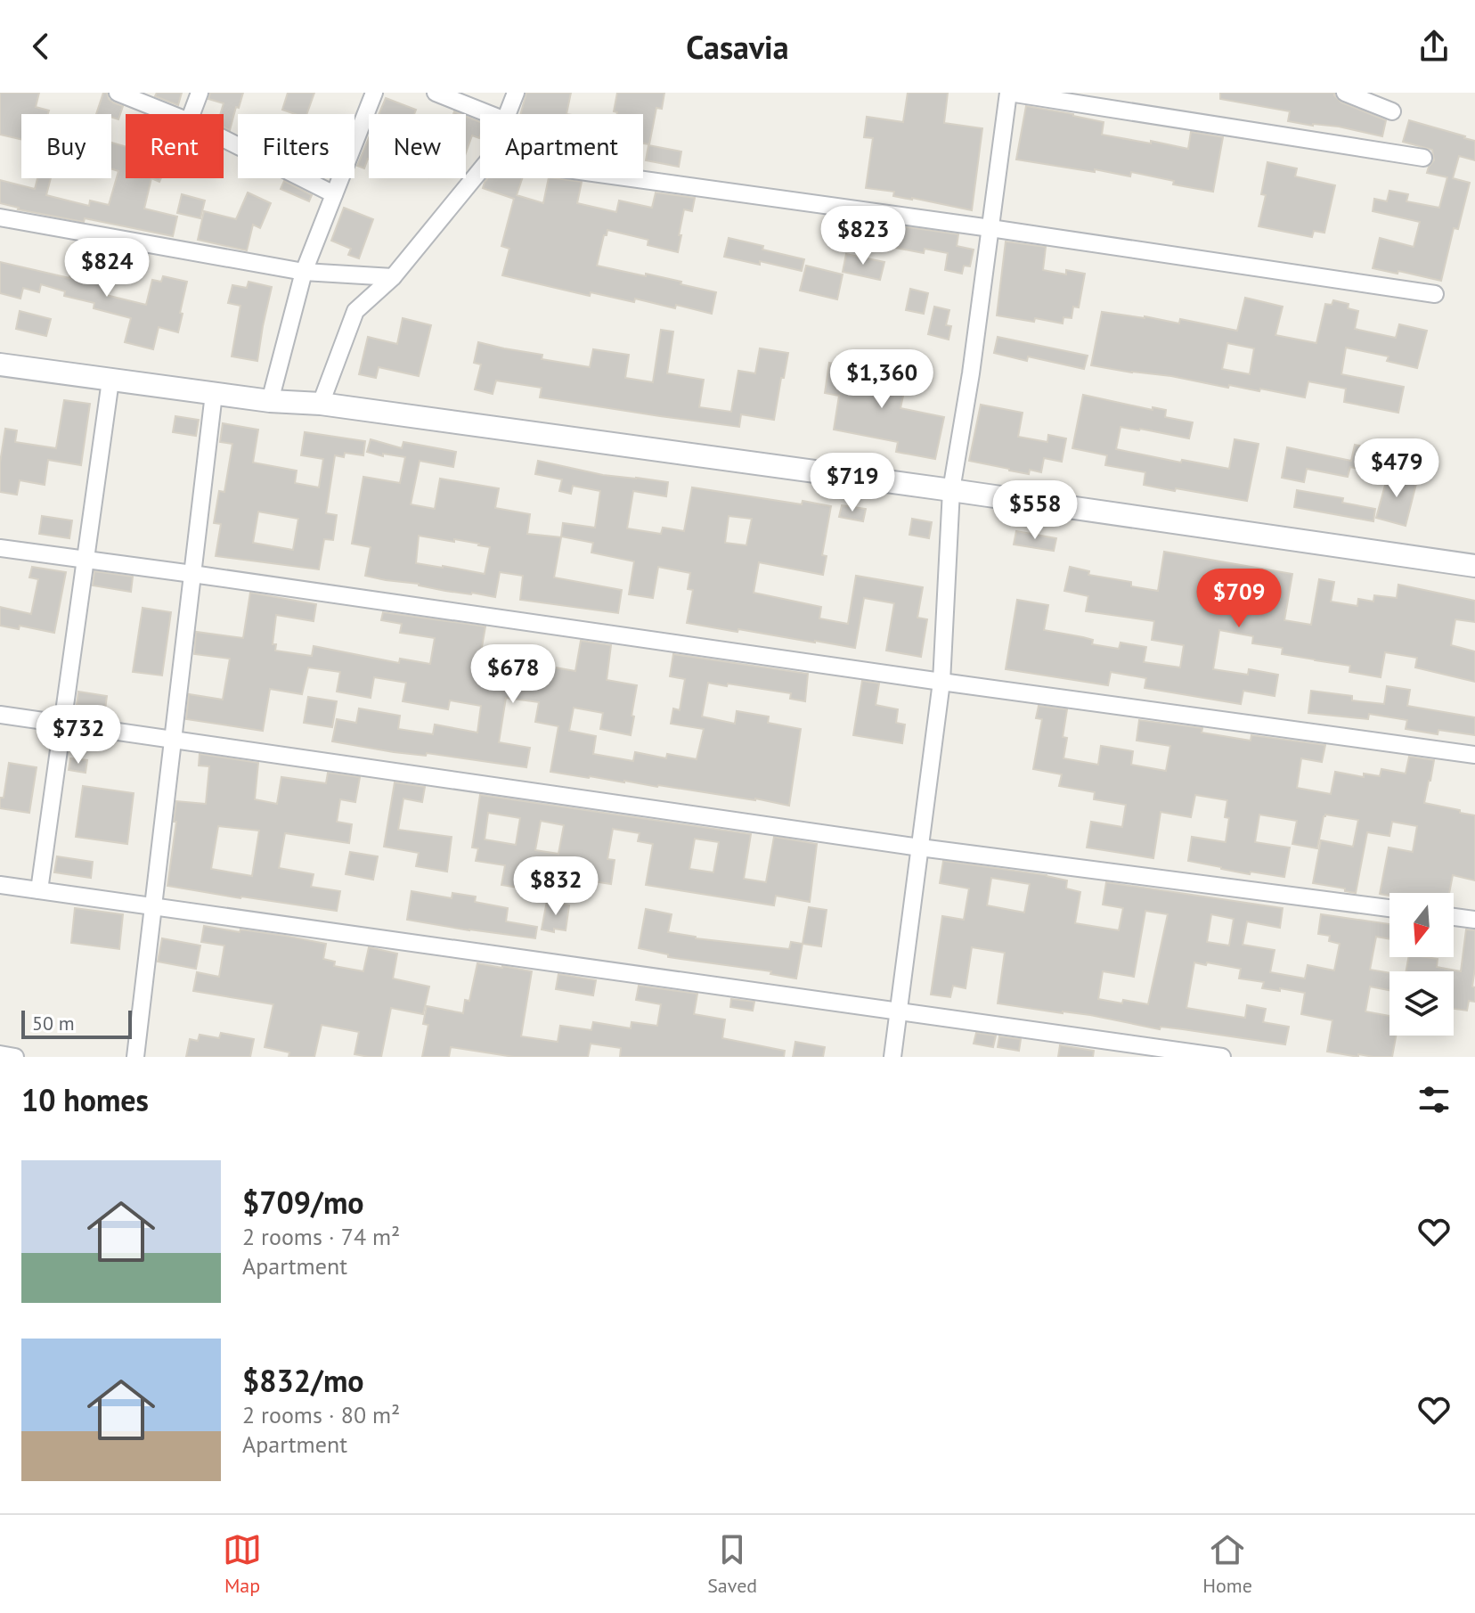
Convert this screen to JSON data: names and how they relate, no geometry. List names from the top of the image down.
{
  "scale_bar": "50 m",
  "north": "bottom",
  "page": {
    "header": "Casavia",
    "chip": [
      "Buy",
      "Rent",
      "Filters",
      "New",
      "Apartment"
    ],
    "price": [
      "$823",
      "$824",
      "$1,360",
      "$479",
      "$719",
      "$558",
      "$709",
      "$678",
      "$732",
      "$832"
    ],
    "scale": "50 m",
    "heading": "10 homes",
    "list": [
      {
        "name": "$709/mo",
        "note": "2 rooms · 74 m² · Apartment"
      },
      {
        "name": "$832/mo",
        "note": "2 rooms · 80 m² · Apartment"
      }
    ],
    "tabs": ["Map", "Saved", "Home"]
  }
}
